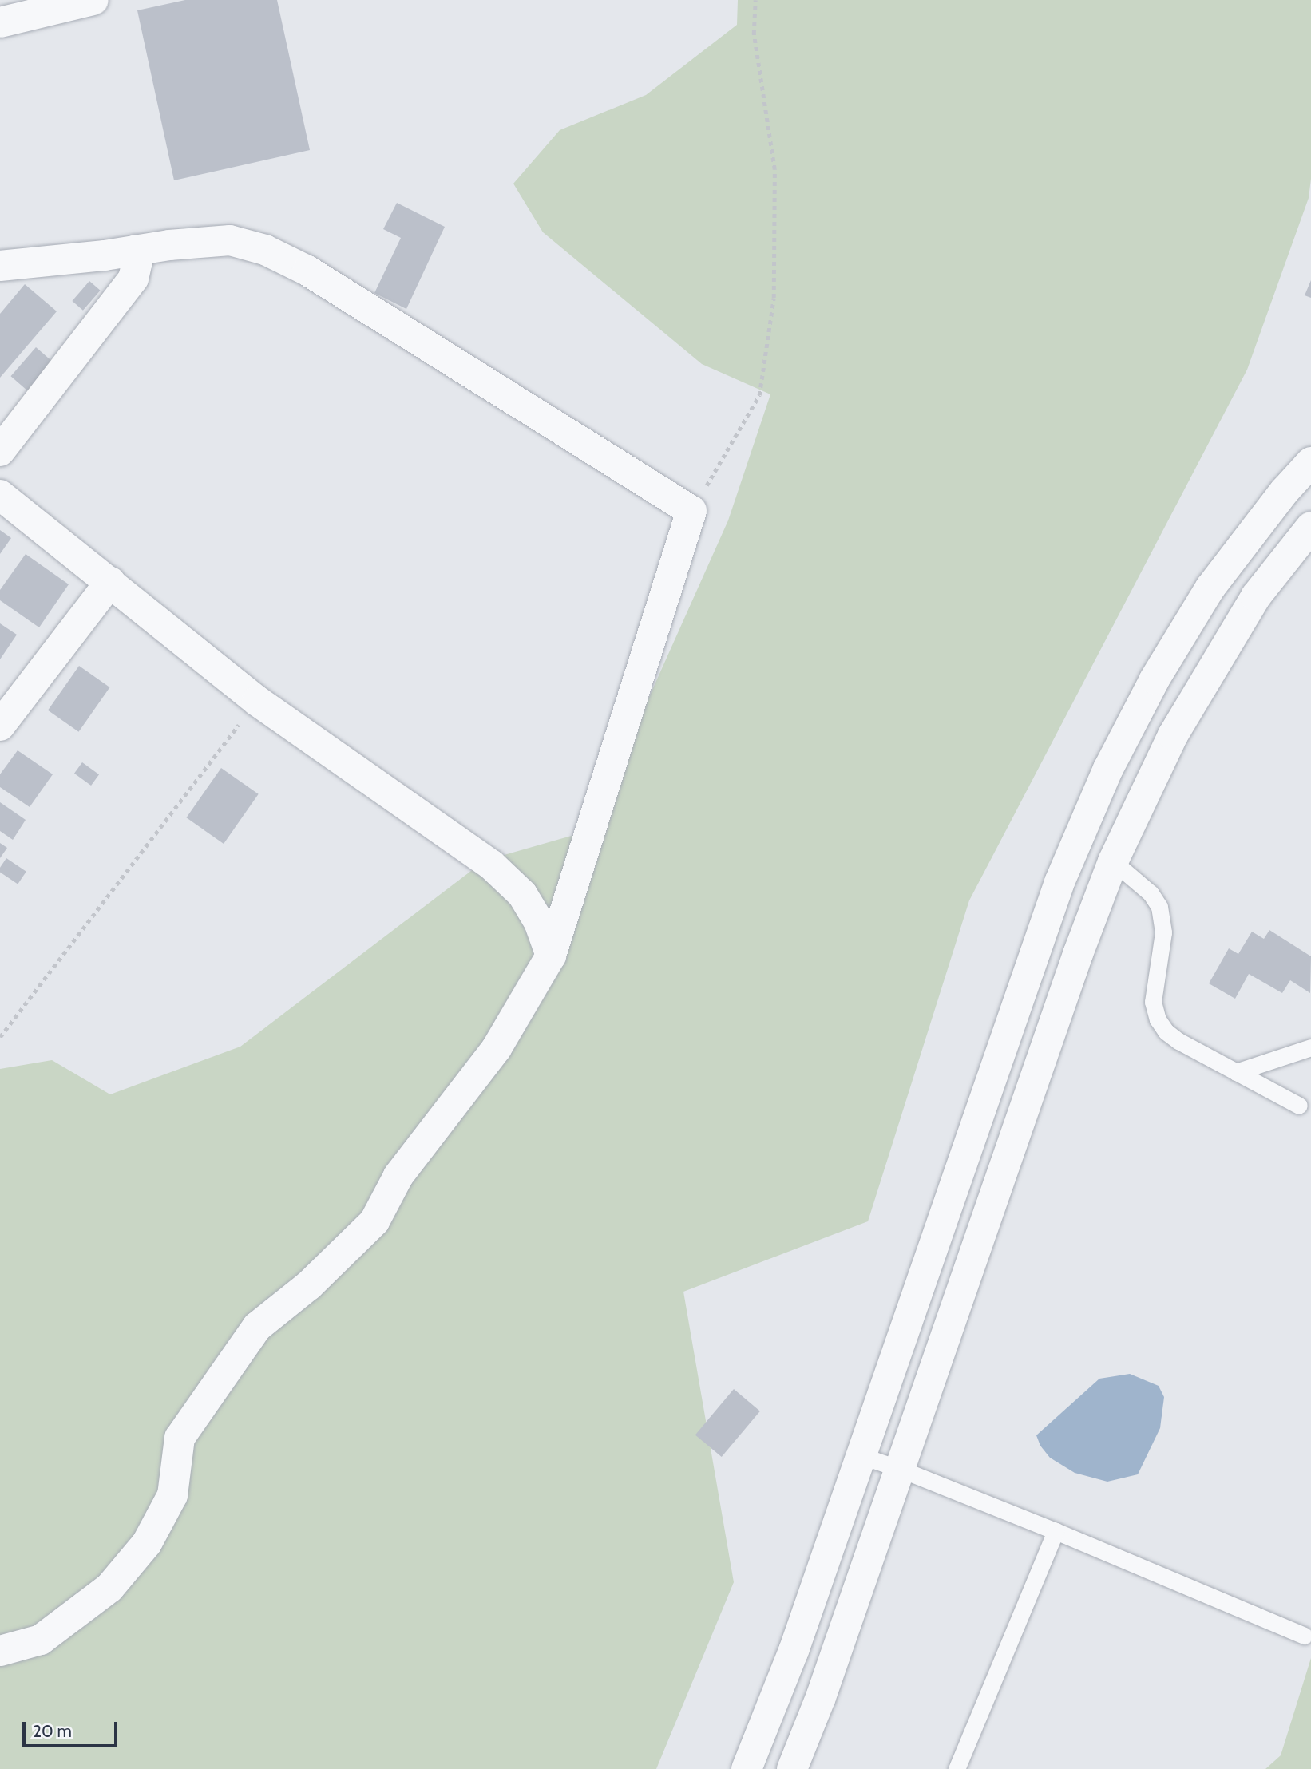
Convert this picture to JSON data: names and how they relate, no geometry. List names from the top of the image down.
{
  "scale_bar": "20 m"
}
